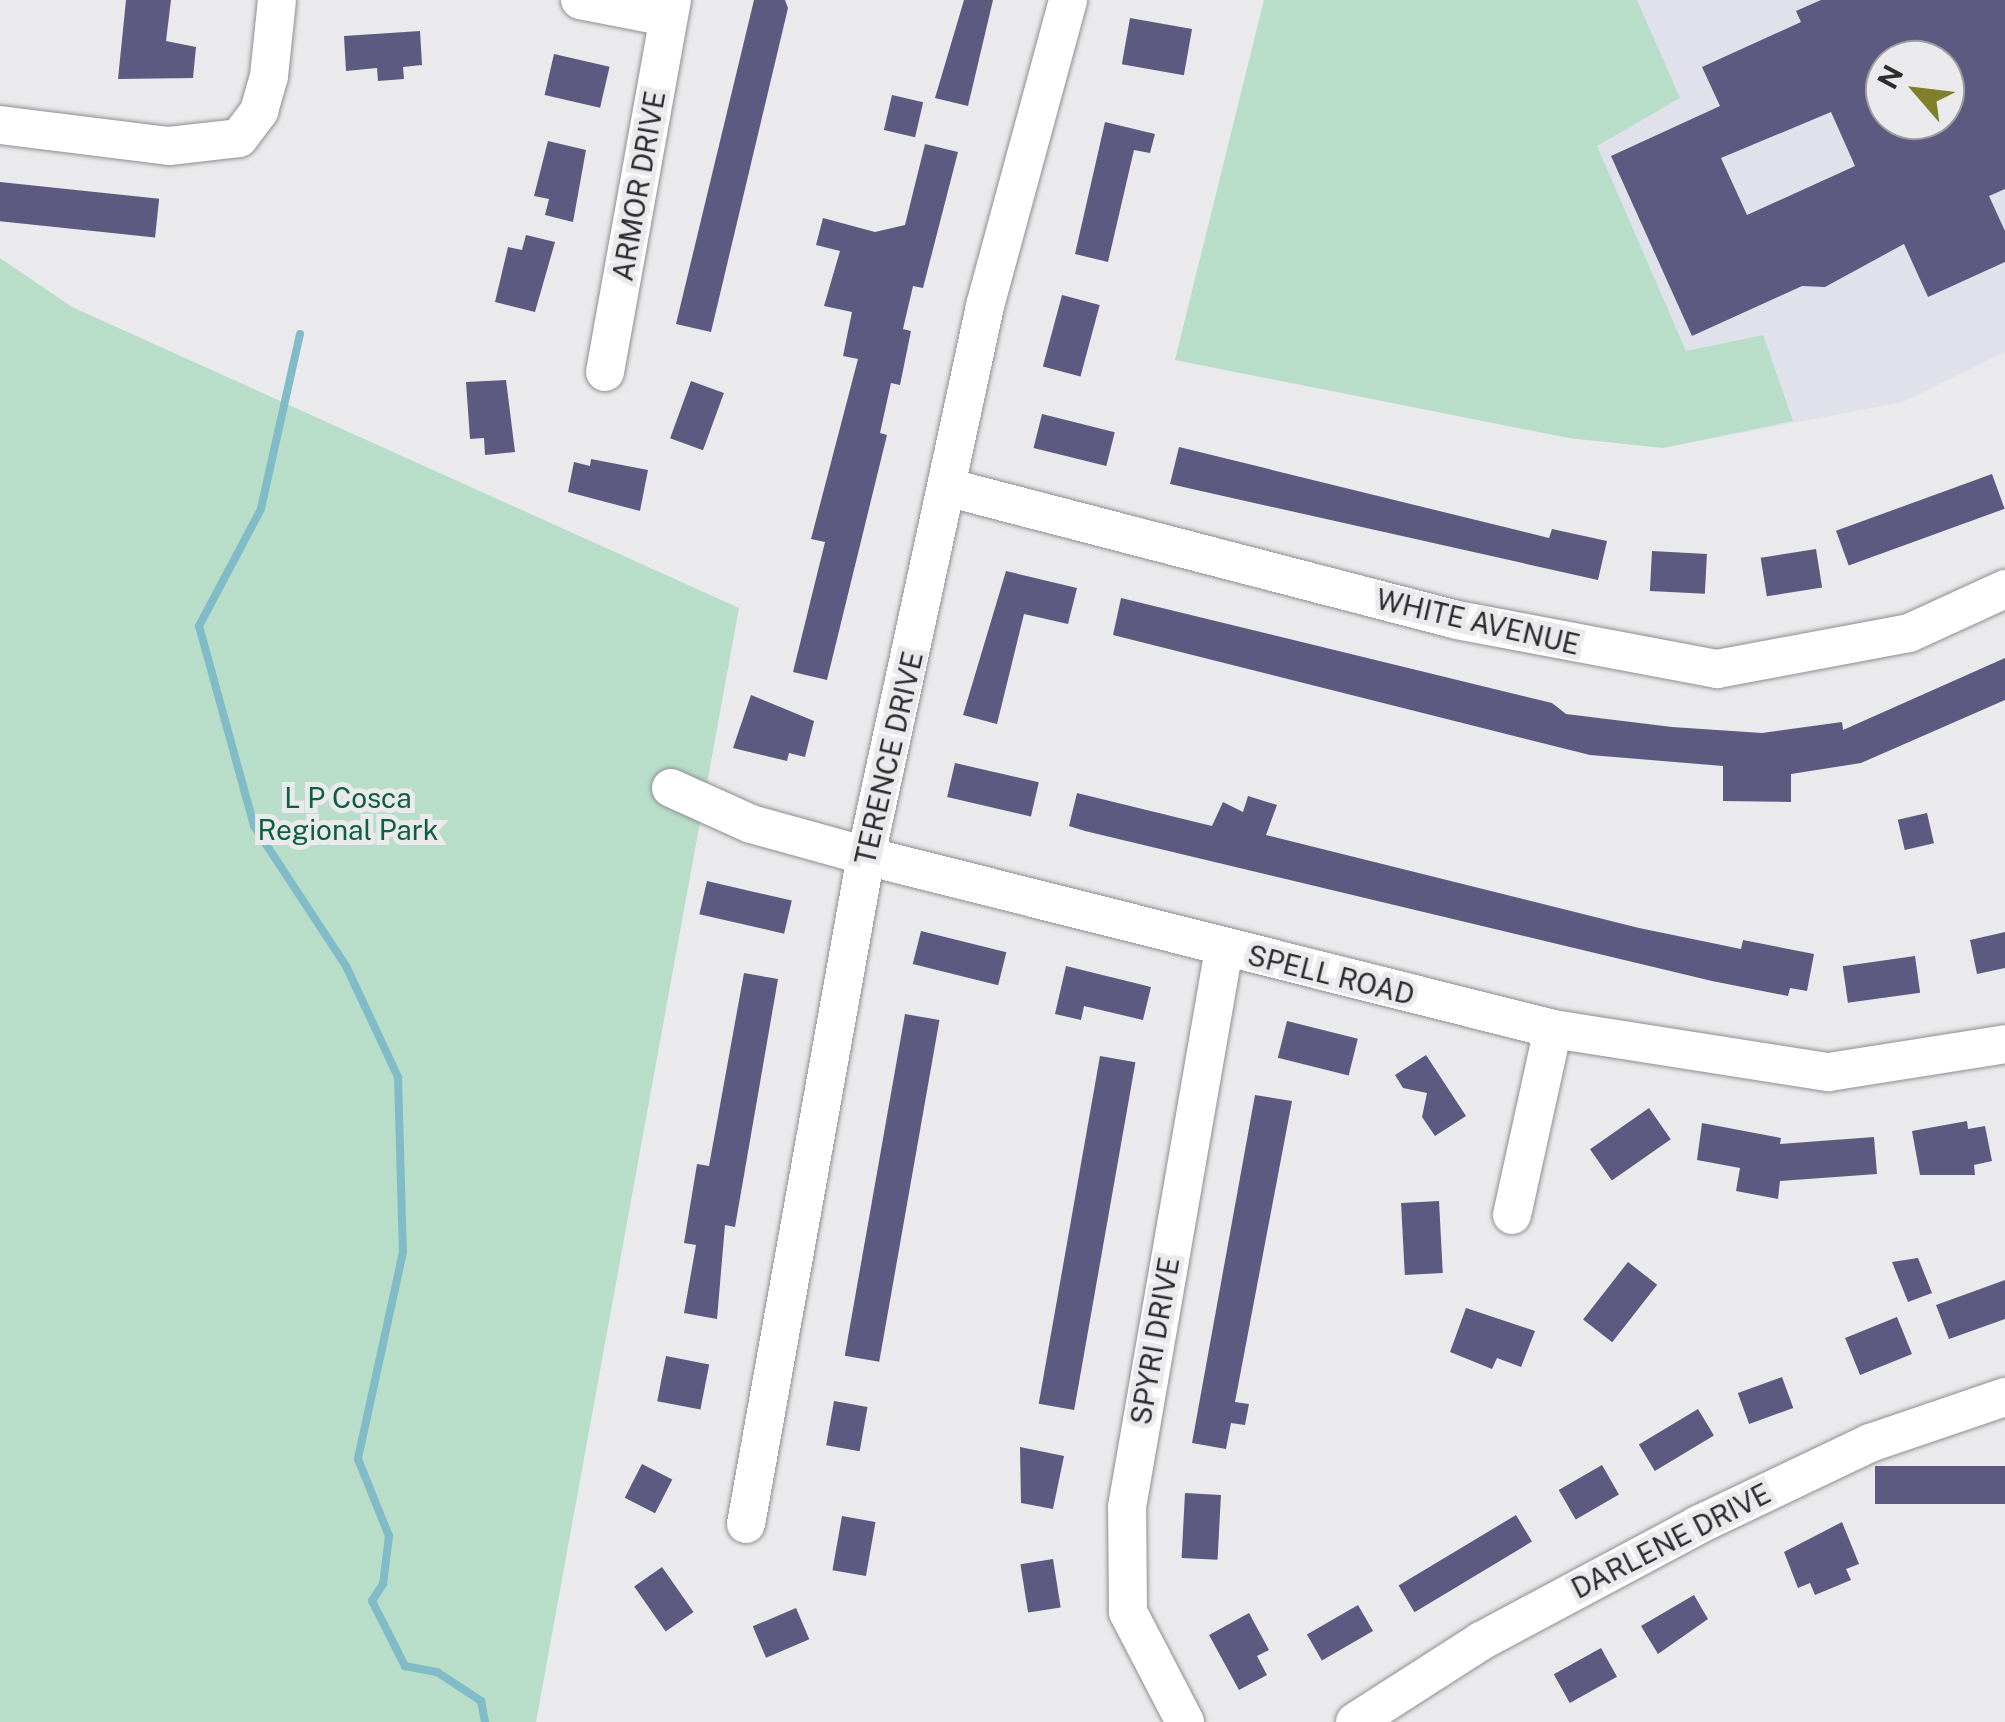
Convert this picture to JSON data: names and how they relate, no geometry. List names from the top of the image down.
{
  "streets": {
    "street": [
      "ARMOR DRIVE",
      "WHITE AVENUE",
      "TERENCE DRIVE",
      "SPELL ROAD",
      "SPYRI DRIVE",
      "DARLENE DRIVE"
    ]
  },
  "crossings": [
    ["WHITE AVENUE", "TERENCE DRIVE"],
    ["TERENCE DRIVE", "SPELL ROAD"],
    ["SPELL ROAD", "SPYRI DRIVE"]
  ],
  "parks": ["L P Cosca Regional Park"],
  "north": "top left"
}
